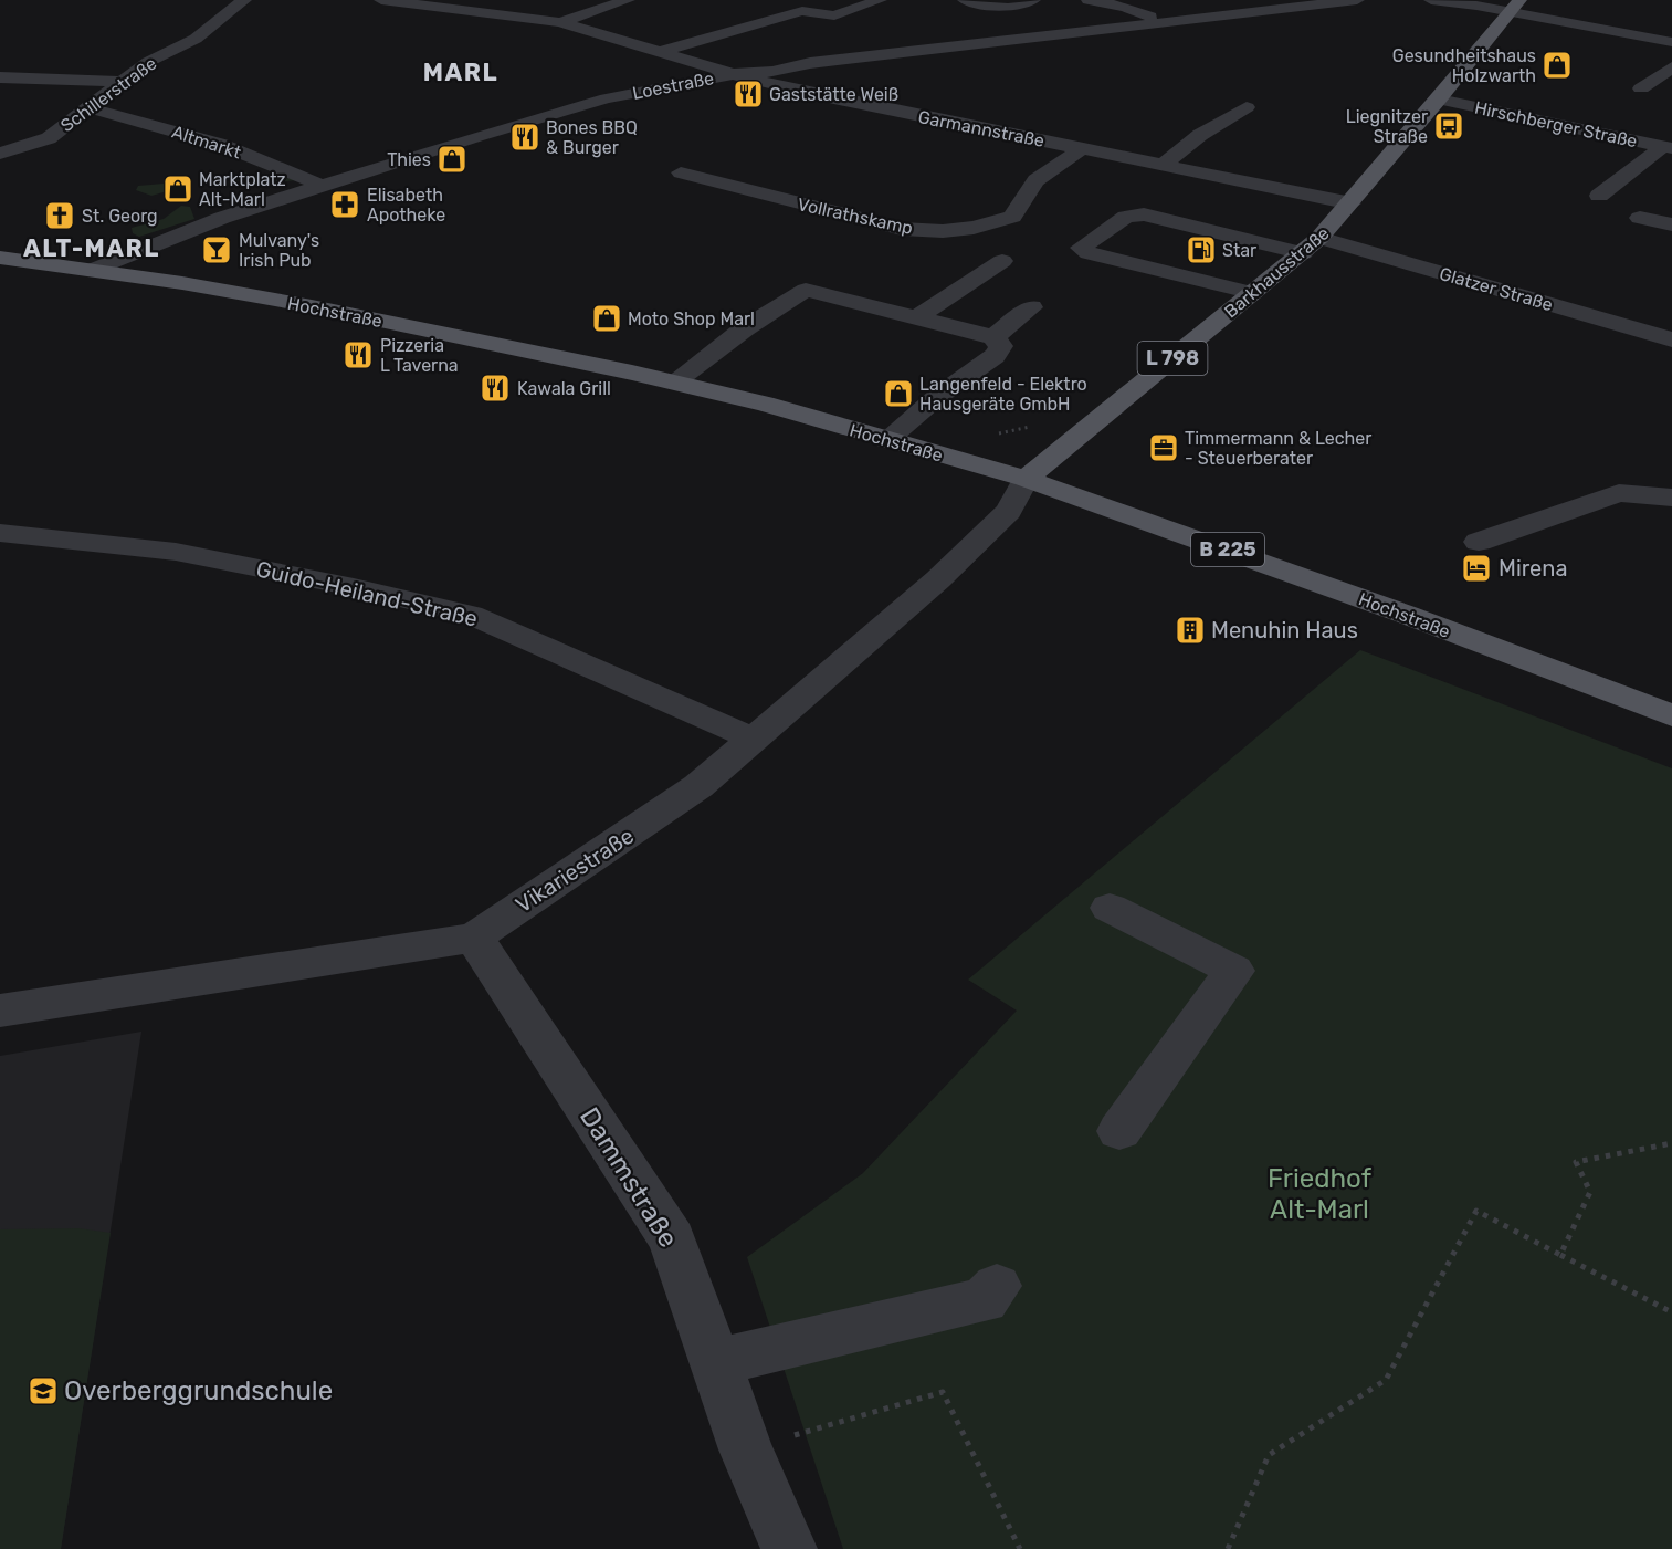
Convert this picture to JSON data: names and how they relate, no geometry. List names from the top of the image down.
{
  "streets": {
    "main road": [
      "Barkhausstraße",
      "Hochstraße",
      "L 798",
      "B 225"
    ],
    "street": [
      "Loestraße",
      "Schillerstraße",
      "Hirschberger Straße",
      "Garmannstraße",
      "Altmarkt",
      "Vollrathskamp",
      "Glatzer Straße",
      "Guido-Heiland-Straße",
      "Vikariestraße",
      "Dammstraße"
    ]
  },
  "crossings": [
    ["Loestraße", "Garmannstraße"],
    ["Loestraße", "Altmarkt"],
    ["Loestraße", "Hochstraße"],
    ["Loestraße", "B 225"],
    ["Schillerstraße", "Altmarkt"],
    ["Hirschberger Straße", "Barkhausstraße"],
    ["Garmannstraße", "Vollrathskamp"],
    ["Garmannstraße", "Barkhausstraße"],
    ["Barkhausstraße", "Glatzer Straße"],
    ["Barkhausstraße", "Hochstraße"],
    ["Barkhausstraße", "Vikariestraße"],
    ["Hochstraße", "B 225"],
    ["Hochstraße", "Vikariestraße"],
    ["Guido-Heiland-Straße", "Vikariestraße"],
    ["Vikariestraße", "Dammstraße"]
  ],
  "districts": ["MARL", "ALT-MARL"],
  "parks": ["Friedhof Alt-Marl"],
  "places": {
    "shop": [
      "Gesundheitshaus Holzwarth",
      "Thies",
      "Marktplatz Alt-Marl",
      "Moto Shop Marl",
      "Langenfeld - Elektro Hausgeräte GmbH"
    ],
    "restaurant": [
      "Gaststätte Weiß",
      "Bones BBQ & Burger",
      "Pizzeria L Taverna",
      "Kawala Grill"
    ],
    "bus stop": ["Liegnitzer Straße"],
    "pharmacy": ["Elisabeth Apotheke"],
    "church": ["St. Georg"],
    "bar": ["Mulvany's Irish Pub"],
    "fuel station": ["Star"],
    "office": ["Timmermann & Lecher - Steuerberater"],
    "hotel": ["Mirena"],
    "building": ["Menuhin Haus"],
    "school or university": ["Overberggrundschule"]
  }
}
